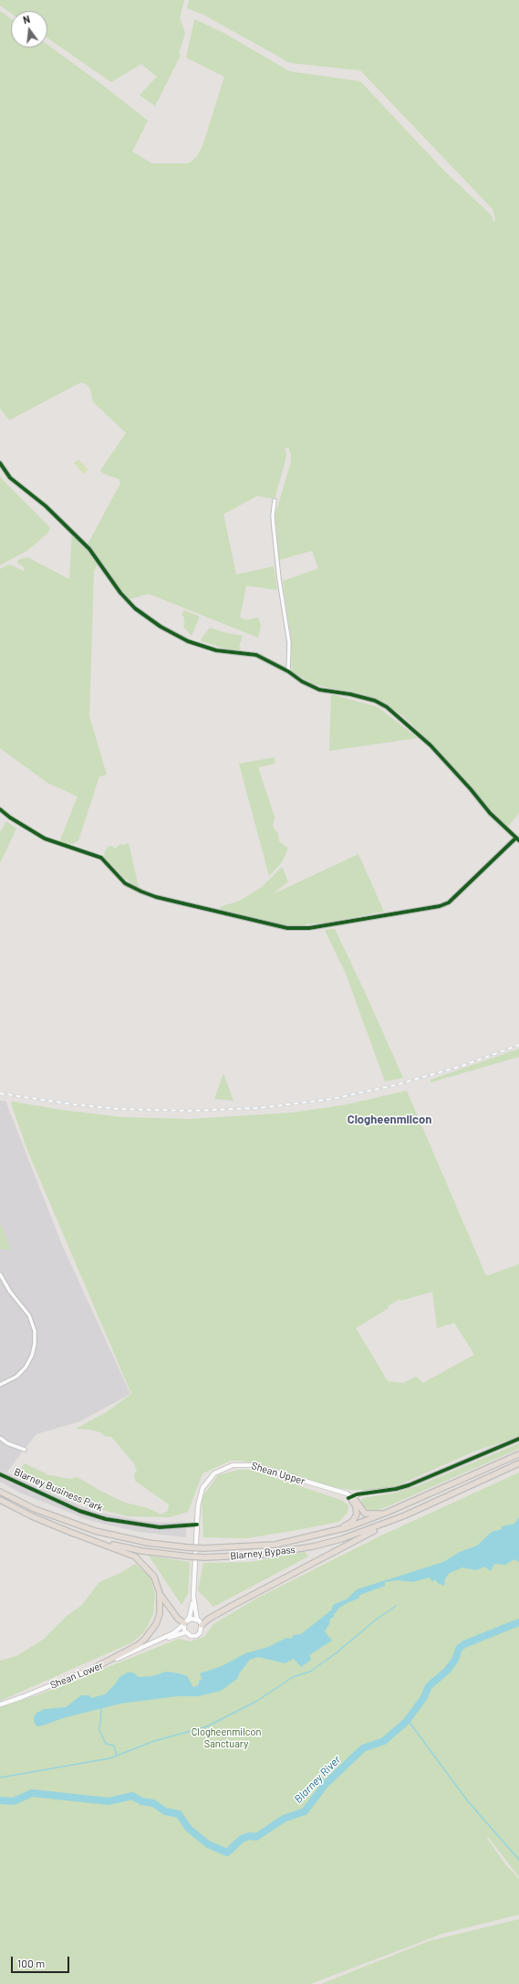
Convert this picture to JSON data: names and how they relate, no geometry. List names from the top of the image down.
{
  "streets": {
    "highway": ["Blarney Bypass"],
    "main road": ["Shean Upper", "Shean Lower"],
    "street": ["Blarney Business Park"]
  },
  "crossings": [
    ["Shean Upper", "Blarney Business Park"],
    ["Shean Upper", "Shean Lower"]
  ],
  "districts": ["Clogheenmilcon"],
  "water": ["Blarney River"],
  "parks": ["Clogheenmilcon Sanctuary"],
  "scale_bar": "100 m",
  "north": "top"
}
